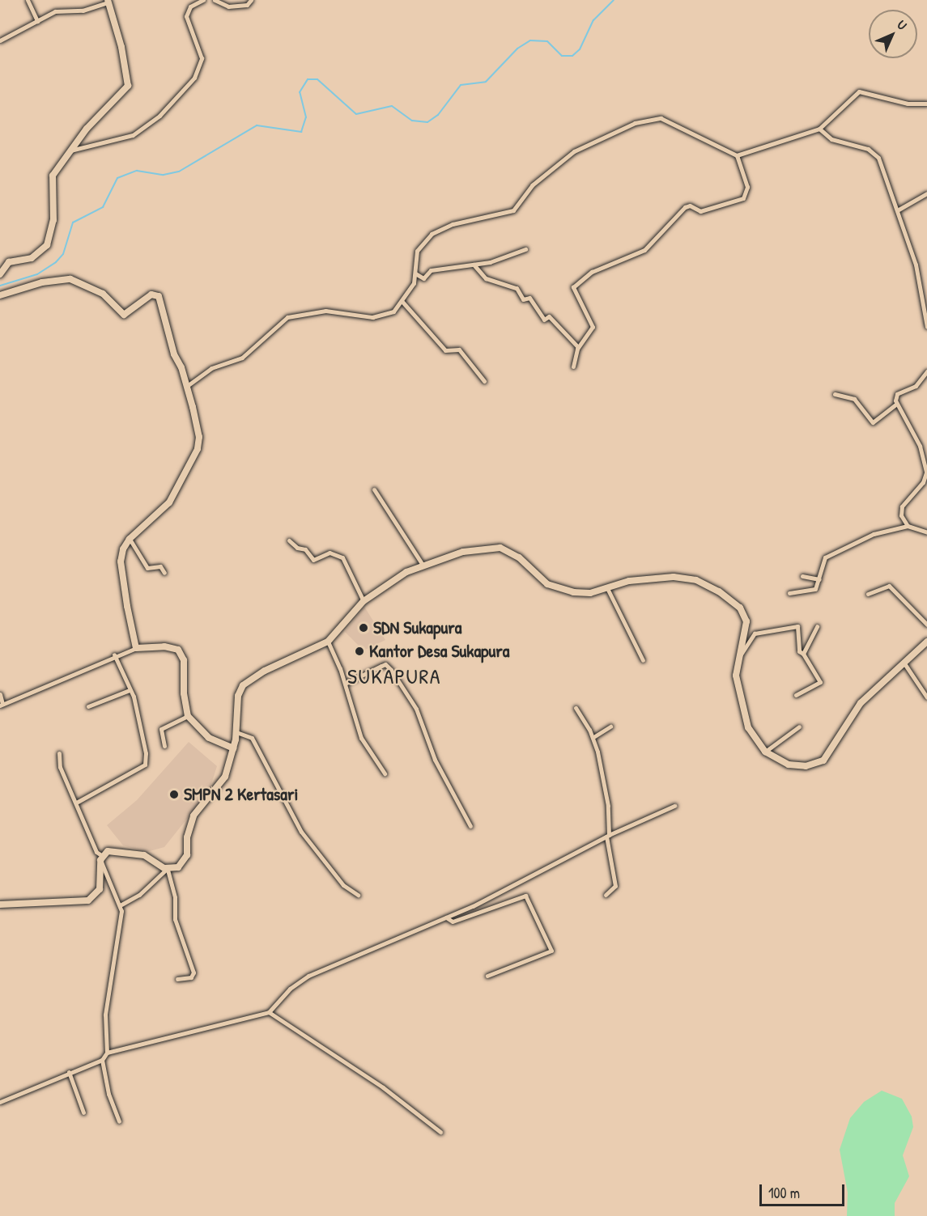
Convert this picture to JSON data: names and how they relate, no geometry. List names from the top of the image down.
{
  "districts": ["SUKAPURA"],
  "places": ["SDN Sukapura", "Kantor Desa Sukapura", "SMPN 2 Kertasari"],
  "scale_bar": "100 m",
  "north": "top right"
}
